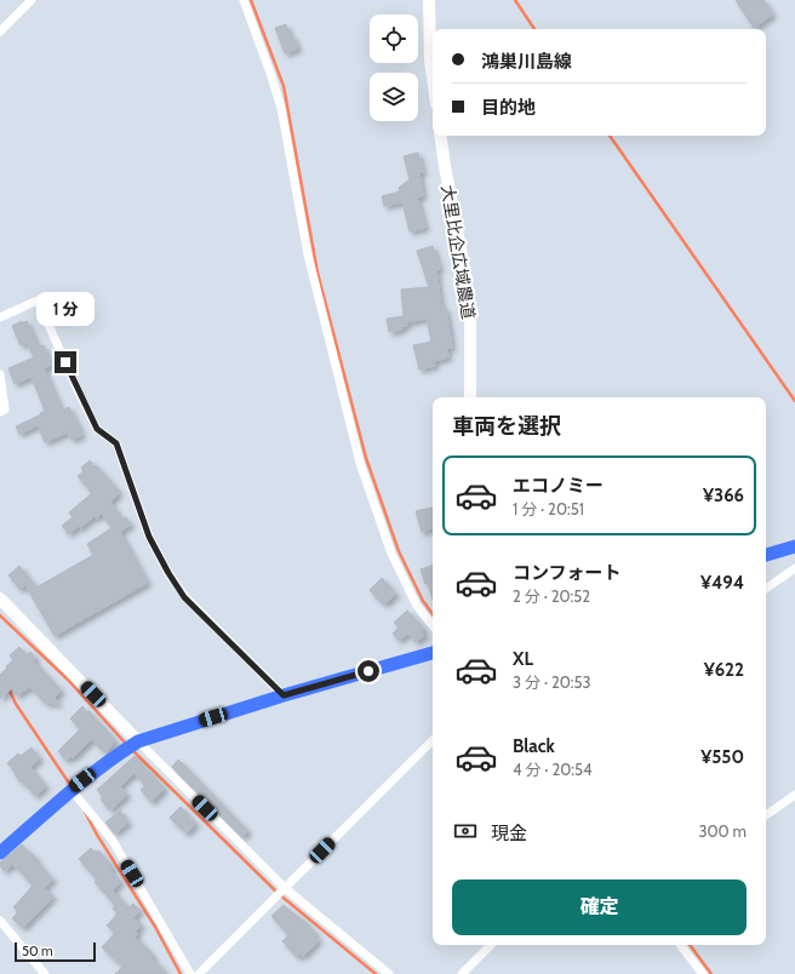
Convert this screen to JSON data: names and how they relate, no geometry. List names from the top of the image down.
{
  "streets": {
    "street": ["大里比企広域農道"]
  },
  "scale_bar": "50 m",
  "page": {
    "banner": ["鴻巣川島線", "目的地"],
    "bubble": "1 分",
    "heading": "車両を選択",
    "list": [
      {
        "name": "エコノミー",
        "note": "1 分 · 20:51",
        "value": "¥366"
      },
      {
        "name": "コンフォート",
        "note": "2 分 · 20:52",
        "value": "¥494"
      },
      {
        "name": "XL",
        "note": "3 分 · 20:53",
        "value": "¥622"
      },
      {
        "name": "Black",
        "note": "4 分 · 20:54",
        "value": "¥550"
      }
    ],
    "pay": ["現金", "300 m"],
    "buttons": "確定",
    "scale": "50 m"
  }
}
